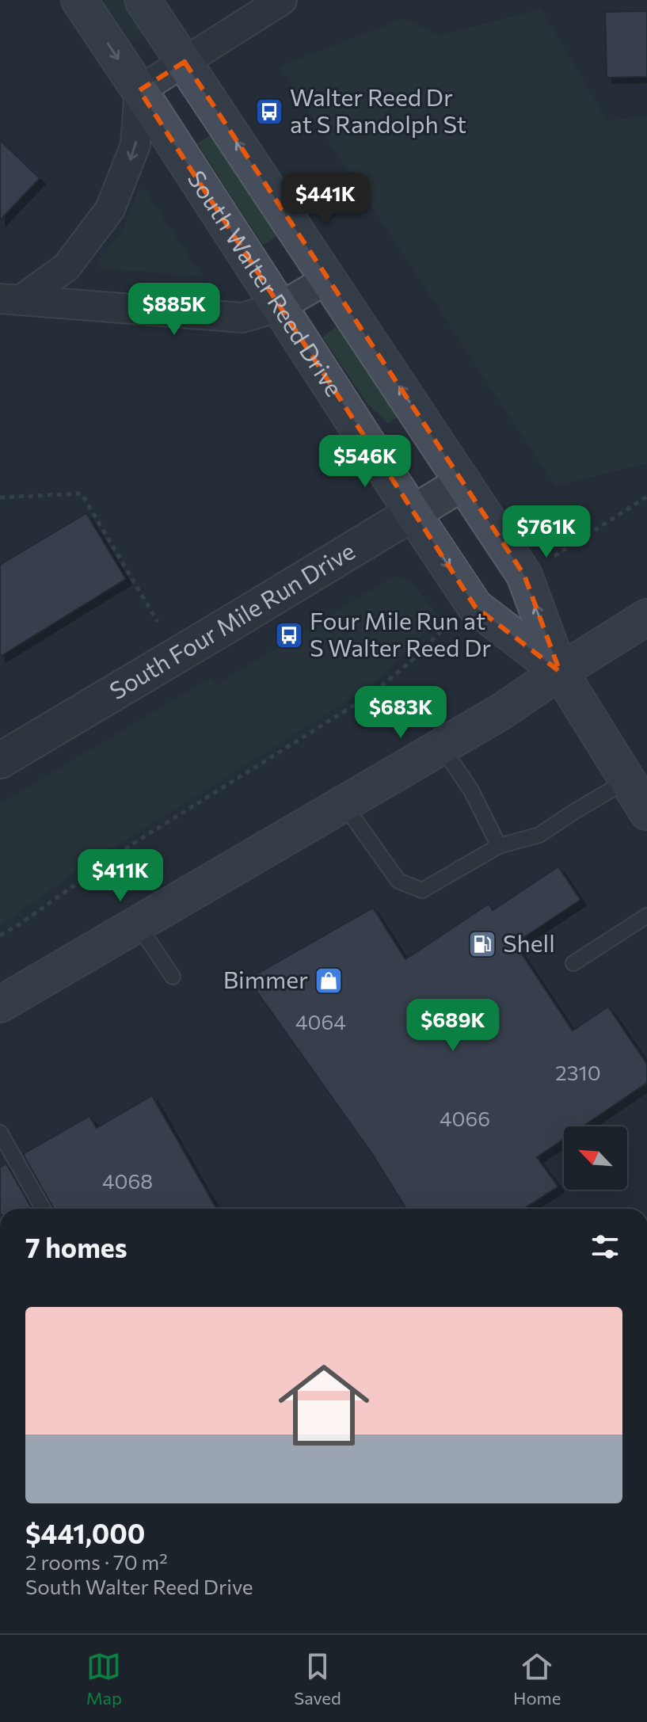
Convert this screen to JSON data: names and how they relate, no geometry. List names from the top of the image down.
{
  "streets": {
    "main road": ["South Walter Reed Drive"],
    "street": ["South Four Mile Run Drive"]
  },
  "crossings": [
    ["South Walter Reed Drive", "South Four Mile Run Drive"]
  ],
  "places": {
    "bus stop": ["Walter Reed Dr at S Randolph St", "Four Mile Run at S Walter Reed Dr"],
    "fuel station": ["Shell"],
    "shop": ["Bimmer"]
  },
  "house_numbers": [
    "4064",
    "2310",
    "4066",
    "4068"
  ],
  "north": "top left",
  "page": {
    "price": [
      "$441K",
      "$885K",
      "$546K",
      "$761K",
      "$683K",
      "$411K",
      "$689K"
    ],
    "heading": "7 homes",
    "list": [
      {
        "name": "$441,000",
        "note": "2 rooms · 70 m² · South Walter Reed Drive"
      }
    ],
    "tabs": ["Map", "Saved", "Home"]
  }
}
